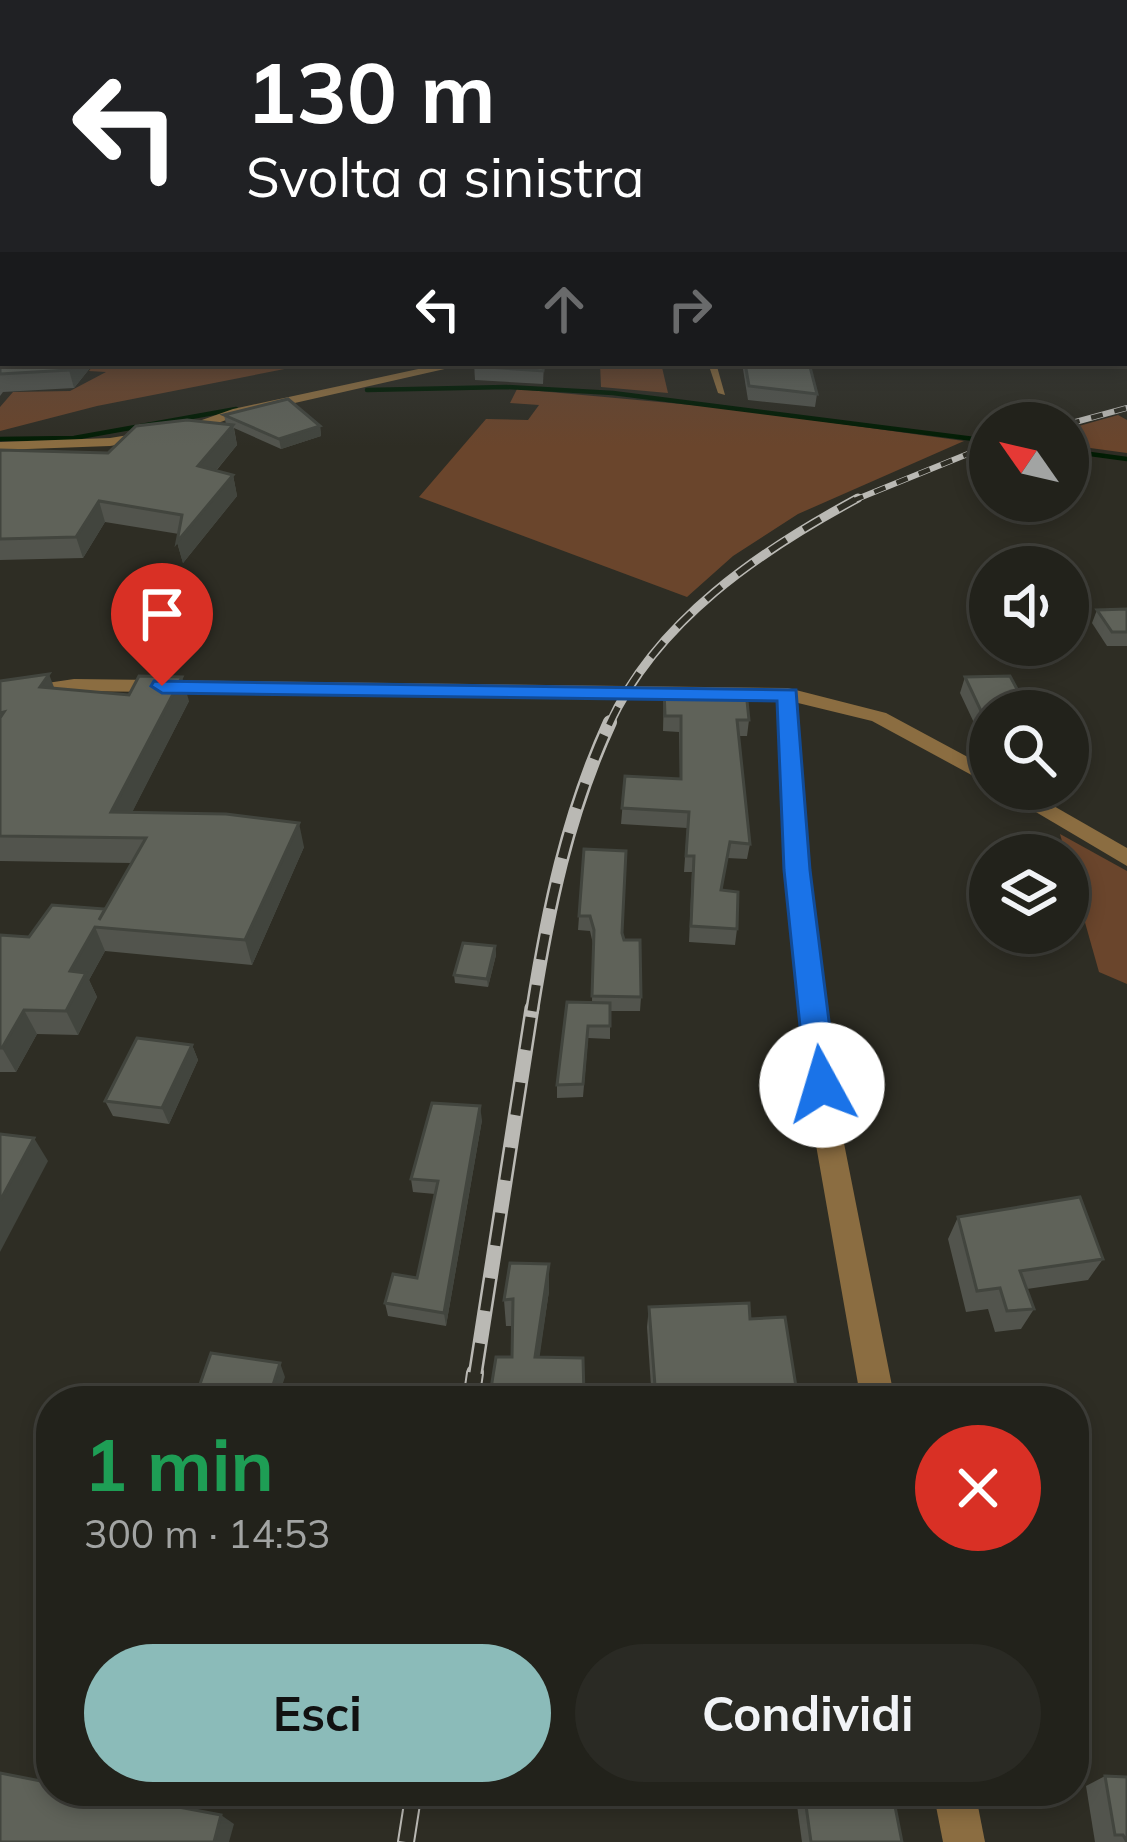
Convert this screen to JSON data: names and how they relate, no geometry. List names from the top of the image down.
{
  "north": "top left",
  "page": {
    "turn": ["130 m", "Svolta a sinistra"],
    "heading": ["1 min", "300 m · 14:53"],
    "buttons": ["Esci", "Condividi"]
  }
}
